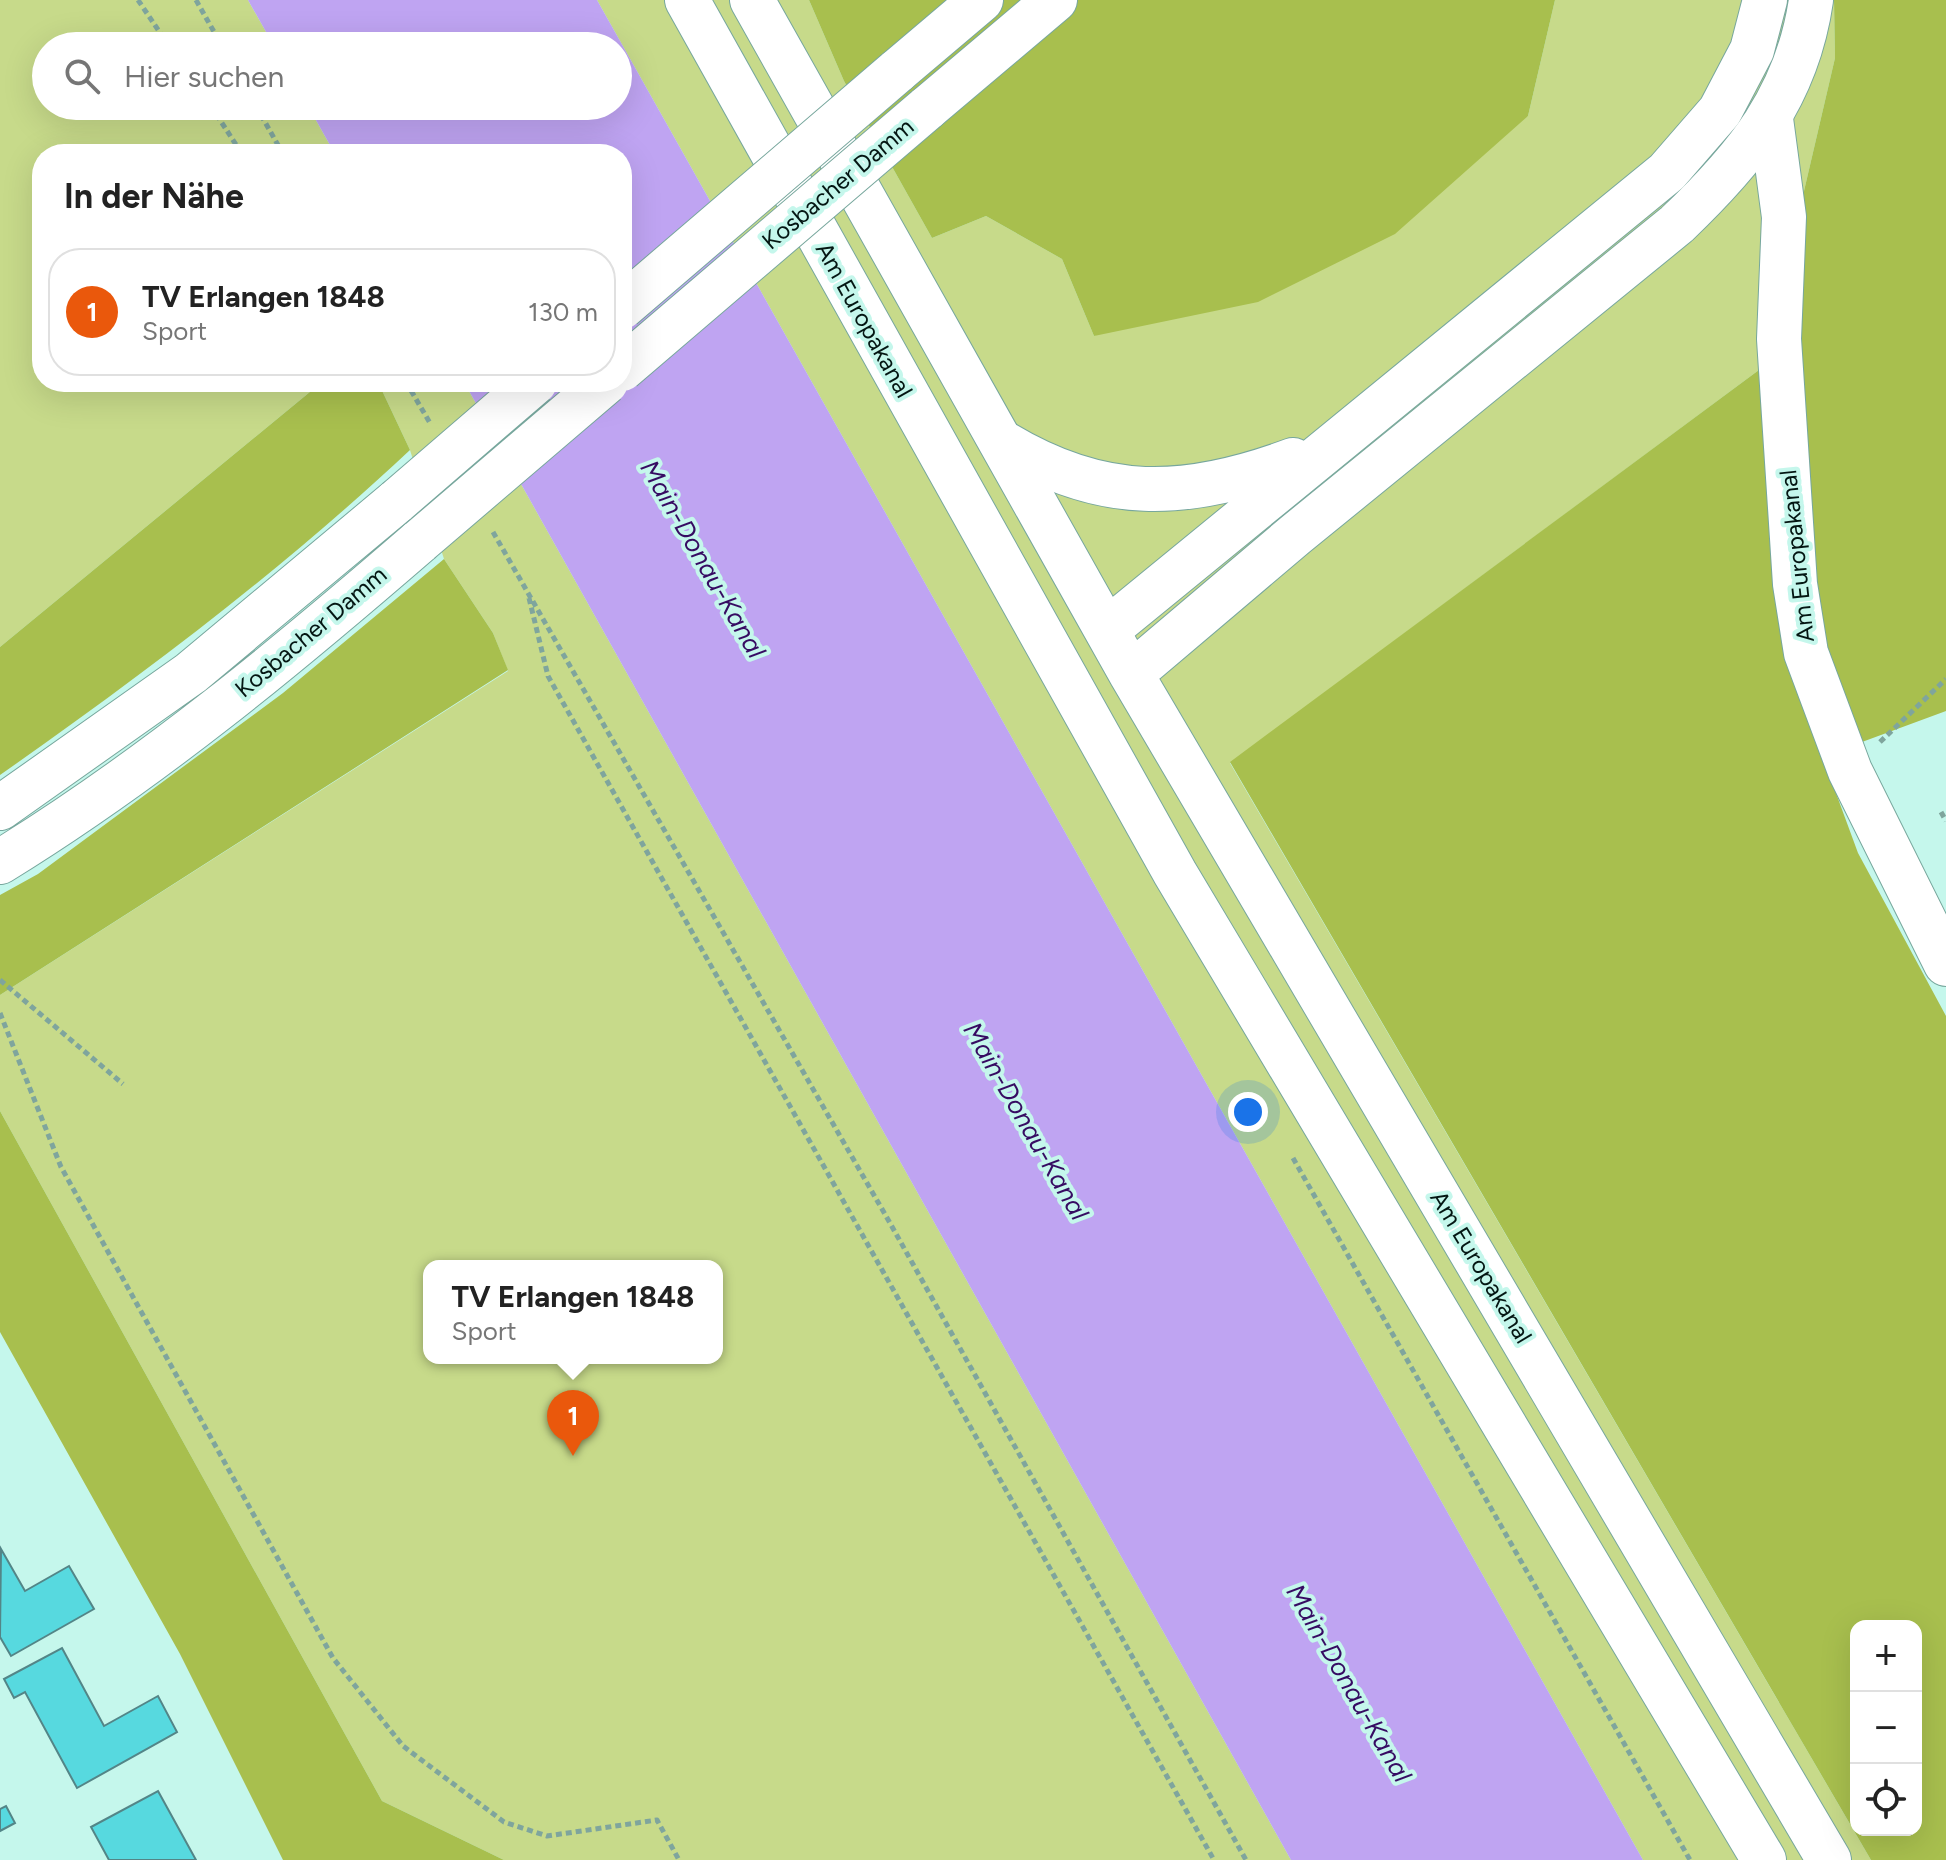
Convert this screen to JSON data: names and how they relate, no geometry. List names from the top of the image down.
{
  "streets": {
    "main road": ["Kosbacher Damm", "Am Europakanal"]
  },
  "water": ["Main-Donau-Kanal"],
  "page": {
    "search": "Hier suchen",
    "heading": "In der Nähe",
    "list": [
      {
        "mark": "1",
        "name": "TV Erlangen 1848",
        "note": "Sport",
        "value": "130 m"
      }
    ],
    "popup": ["TV Erlangen 1848", "Sport"],
    "pins": "1",
    "map_buttons": ["+", "−"]
  }
}
